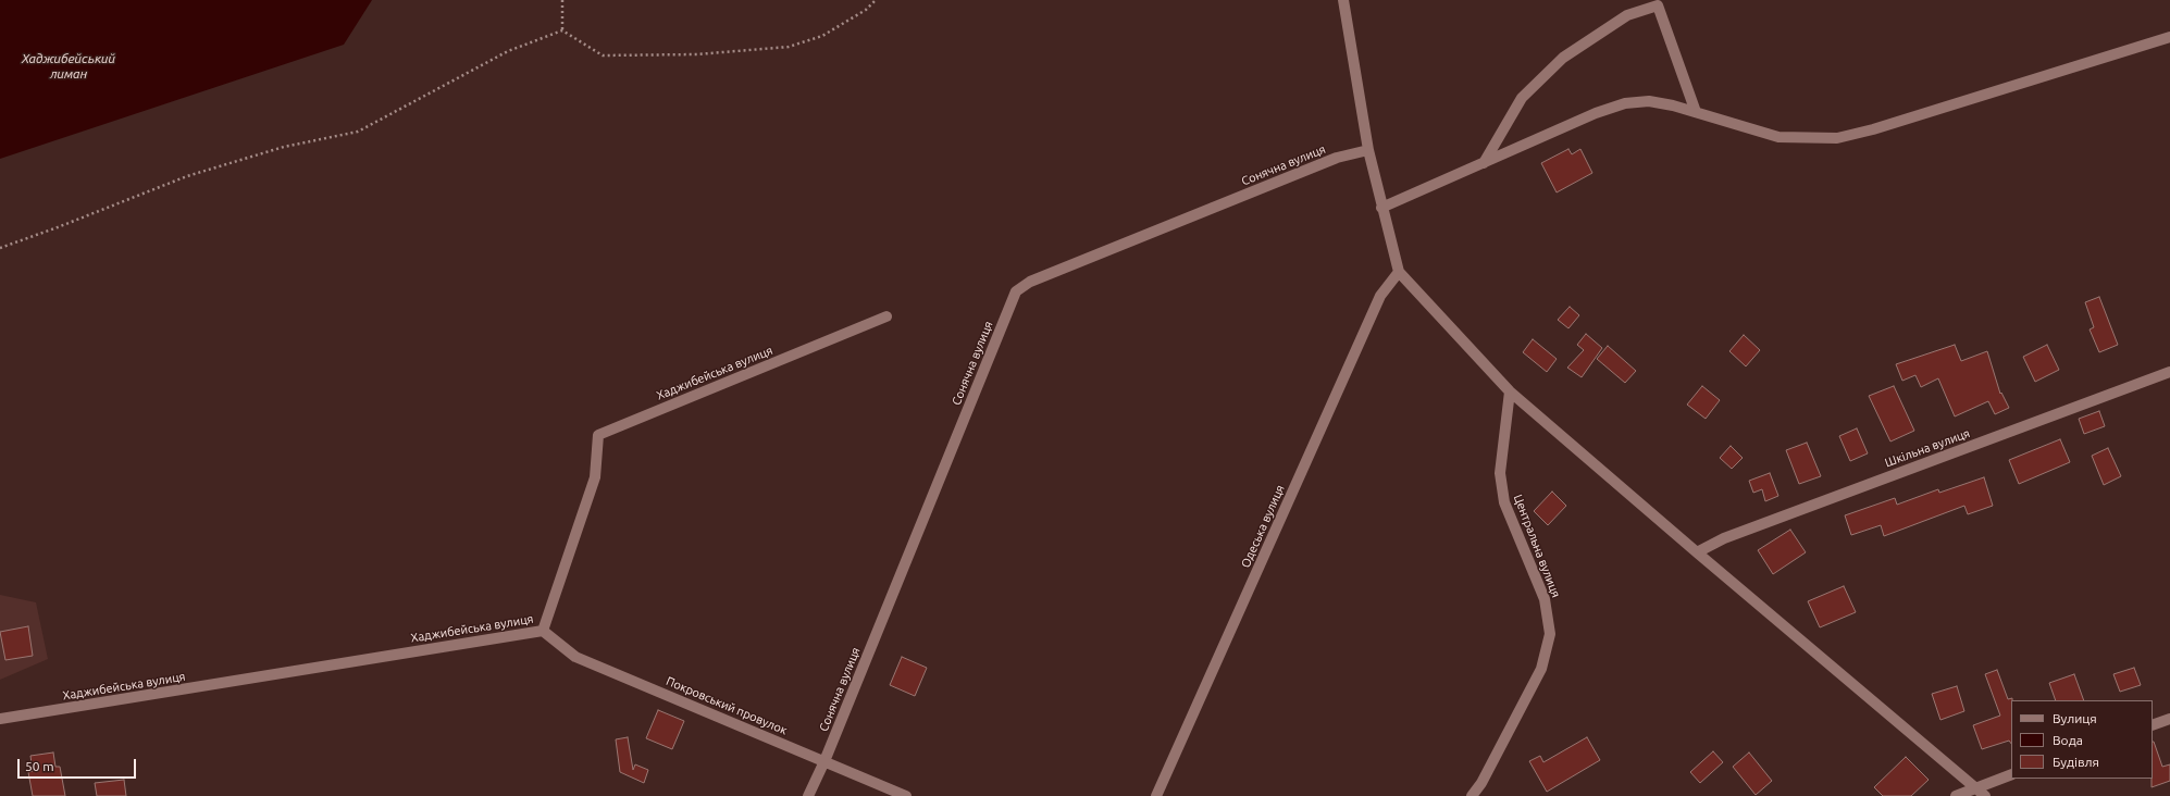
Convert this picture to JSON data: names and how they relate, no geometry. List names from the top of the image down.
{
  "streets": {
    "street": [
      "Сонячна вулиця",
      "Хаджибейська вулиця",
      "Шкільна вулиця",
      "Одеська вулиця",
      "Центральна вулиця",
      "Покровський провулок"
    ]
  },
  "crossings": [
    ["Сонячна вулиця", "Покровський провулок"],
    ["Хаджибейська вулиця", "Покровський провулок"]
  ],
  "water": ["Хаджибейський лиман"],
  "legend": ["Вулиця", "Вода", "Будівля"],
  "scale_bar": "50 m"
}
